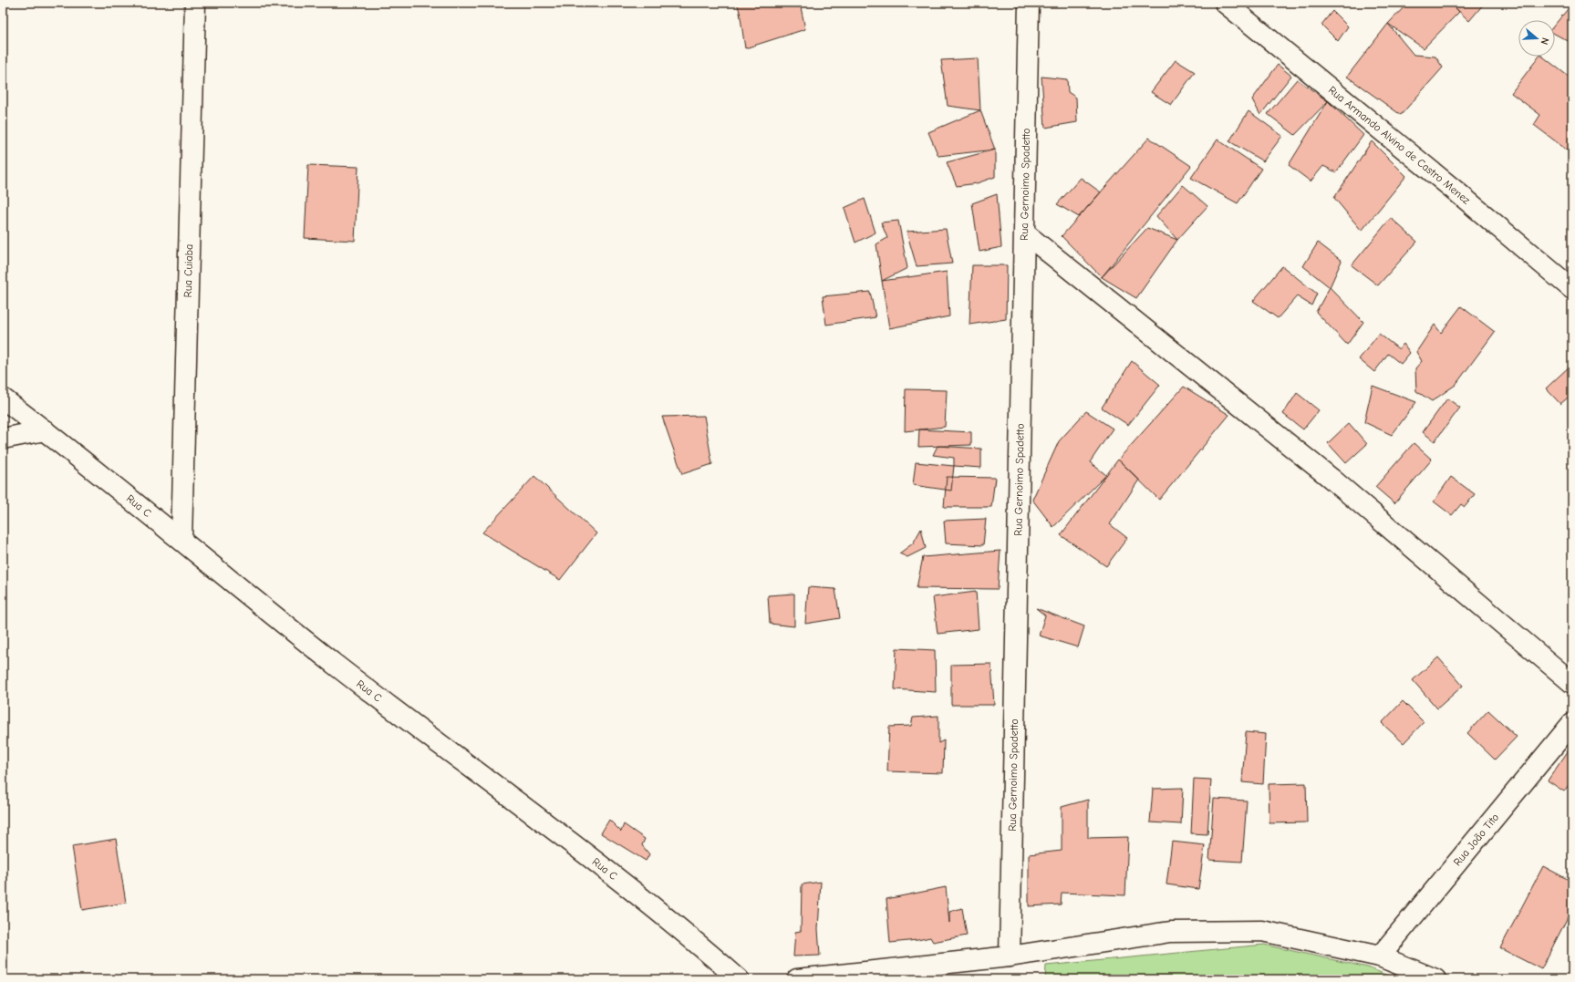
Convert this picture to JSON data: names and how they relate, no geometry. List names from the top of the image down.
{
  "streets": {
    "street": [
      "Rua Armando Alvino de Castro Menez",
      "Rua Gernoimo Spadetto",
      "Rua Cuiaba",
      "Rua C",
      "Rua João Tito"
    ]
  },
  "crossings": [
    ["Rua Cuiaba", "Rua C"]
  ],
  "north": "right"
}
